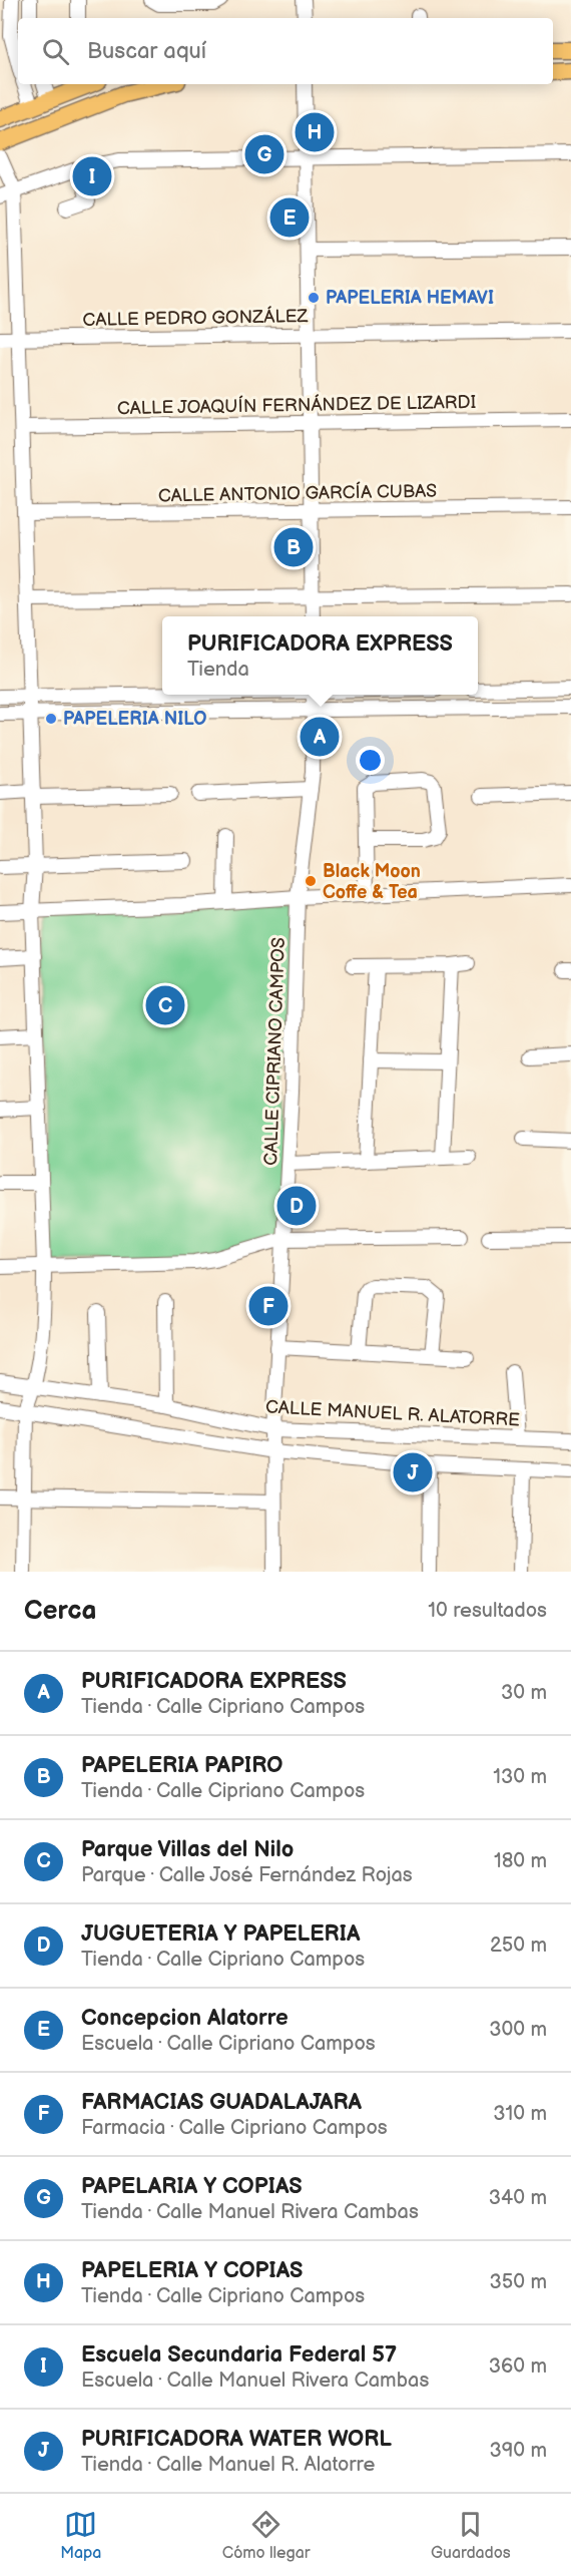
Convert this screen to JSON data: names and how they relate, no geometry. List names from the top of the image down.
{
  "streets": {
    "street": [
      "CALLE PEDRO GONZÁLEZ",
      "CALLE JOAQUÍN FERNÁNDEZ DE LIZARDI",
      "CALLE ANTONIO GARCÍA CUBAS",
      "CALLE CIPRIANO CAMPOS",
      "CALLE MANUEL R. ALATORRE"
    ]
  },
  "crossings": [
    ["CALLE CIPRIANO CAMPOS", "CALLE MANUEL R. ALATORRE"]
  ],
  "places": ["PAPELERIA HEMAVI", "PAPELERIA NILO", "Black Moon Coffe & Tea"],
  "page": {
    "search": "Buscar aquí",
    "pins": [
      "H",
      "G",
      "I",
      "E",
      "B",
      "A",
      "C",
      "D",
      "F",
      "J"
    ],
    "popup": ["PURIFICADORA EXPRESS", "Tienda"],
    "heading": ["Cerca", "10 resultados"],
    "list": [
      {
        "mark": "A",
        "name": "PURIFICADORA EXPRESS",
        "note": "Tienda · Calle Cipriano Campos",
        "value": "30 m"
      },
      {
        "mark": "B",
        "name": "PAPELERIA PAPIRO",
        "note": "Tienda · Calle Cipriano Campos",
        "value": "130 m"
      },
      {
        "mark": "C",
        "name": "Parque Villas del Nilo",
        "note": "Parque · Calle José Fernández Rojas",
        "value": "180 m"
      },
      {
        "mark": "D",
        "name": "JUGUETERIA Y PAPELERIA",
        "note": "Tienda · Calle Cipriano Campos",
        "value": "250 m"
      },
      {
        "mark": "E",
        "name": "Concepcion Alatorre",
        "note": "Escuela · Calle Cipriano Campos",
        "value": "300 m"
      },
      {
        "mark": "F",
        "name": "FARMACIAS GUADALAJARA",
        "note": "Farmacia · Calle Cipriano Campos",
        "value": "310 m"
      },
      {
        "mark": "G",
        "name": "PAPELARIA Y COPIAS",
        "note": "Tienda · Calle Manuel Rivera Cambas",
        "value": "340 m"
      },
      {
        "mark": "H",
        "name": "PAPELERIA Y COPIAS",
        "note": "Tienda · Calle Cipriano Campos",
        "value": "350 m"
      },
      {
        "mark": "I",
        "name": "Escuela Secundaria Federal 57",
        "note": "Escuela · Calle Manuel Rivera Cambas",
        "value": "360 m"
      },
      {
        "mark": "J",
        "name": "PURIFICADORA WATER WORL",
        "note": "Tienda · Calle Manuel R. Alatorre",
        "value": "390 m"
      }
    ],
    "nav": ["Mapa", "Cómo llegar", "Guardados"]
  }
}
